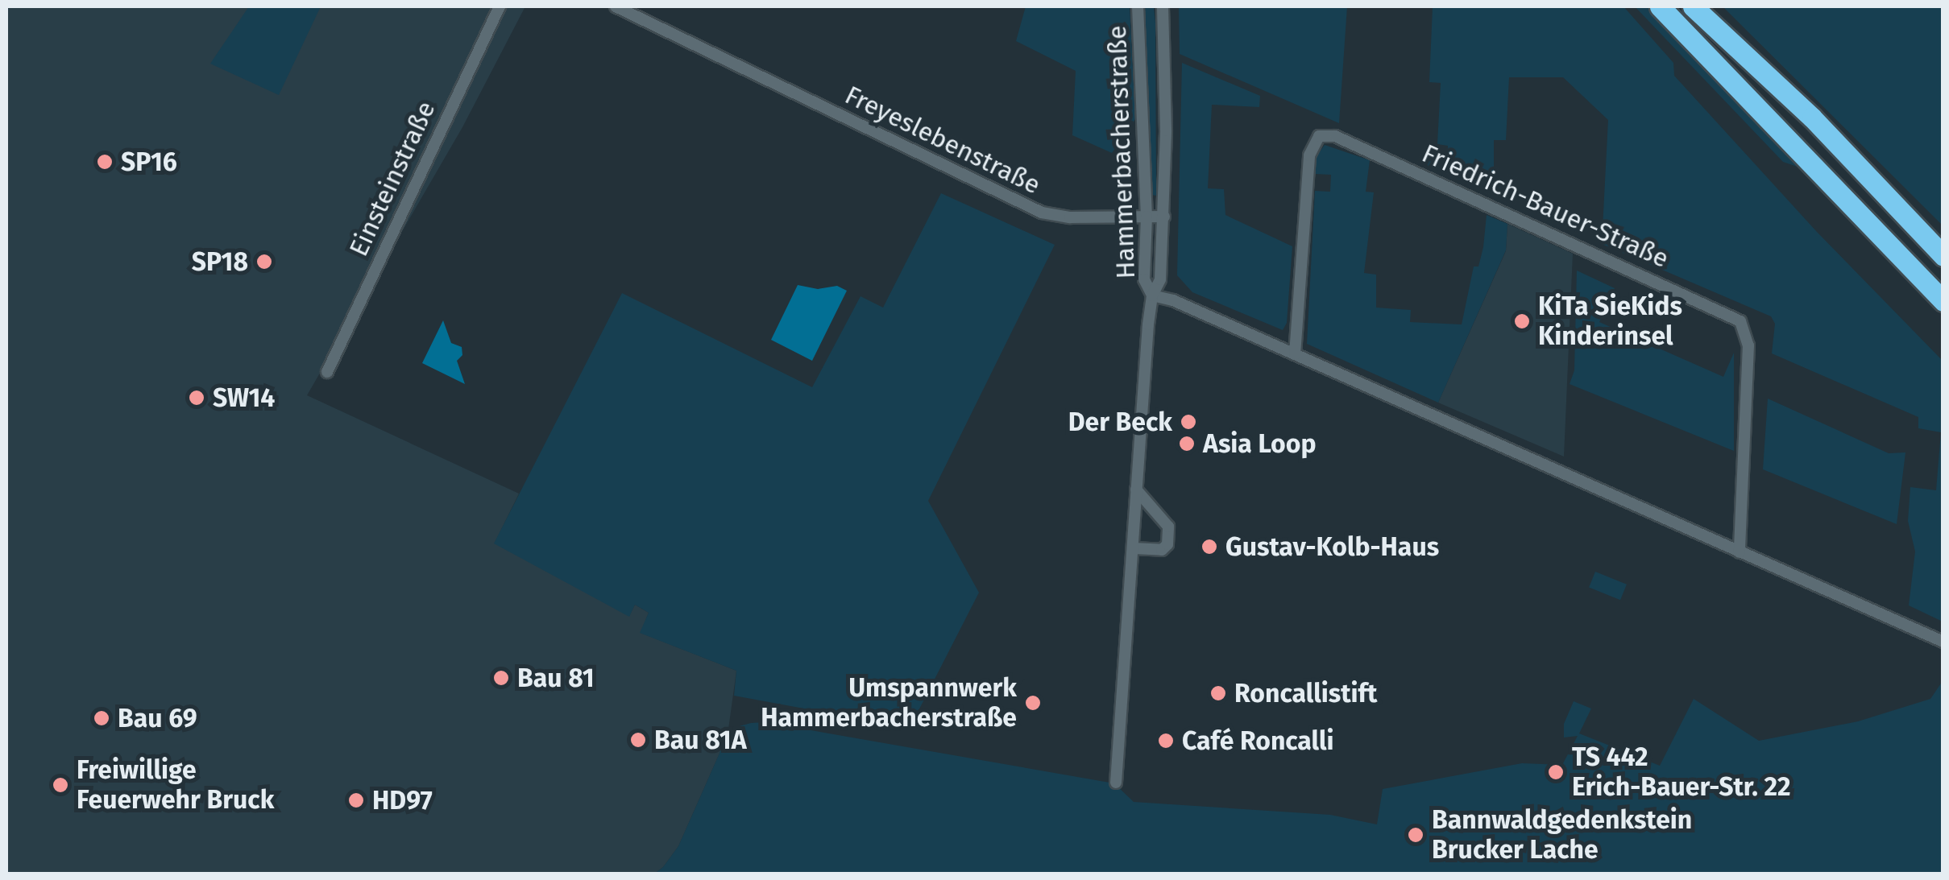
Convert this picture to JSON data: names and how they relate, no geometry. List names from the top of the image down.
{
  "streets": {
    "street": [
      "Freyeslebenstraße",
      "Hammerbacherstraße",
      "Einsteinstraße",
      "Friedrich-Bauer-Straße"
    ]
  },
  "crossings": [
    ["Freyeslebenstraße", "Hammerbacherstraße"]
  ],
  "places": [
    "SP16",
    "SP18",
    "KiTa SieKids Kinderinsel",
    "SW14",
    "Der Beck",
    "Asia Loop",
    "Gustav-Kolb-Haus",
    "Bau 81",
    "Roncallistift",
    "Umspannwerk Hammerbacherstraße",
    "Bau 69",
    "Bau 81A",
    "Café Roncalli",
    "TS 442 Erich-Bauer-Str. 22",
    "Freiwillige Feuerwehr Bruck",
    "HD97",
    "Bannwaldgedenkstein Brucker Lache"
  ]
}
